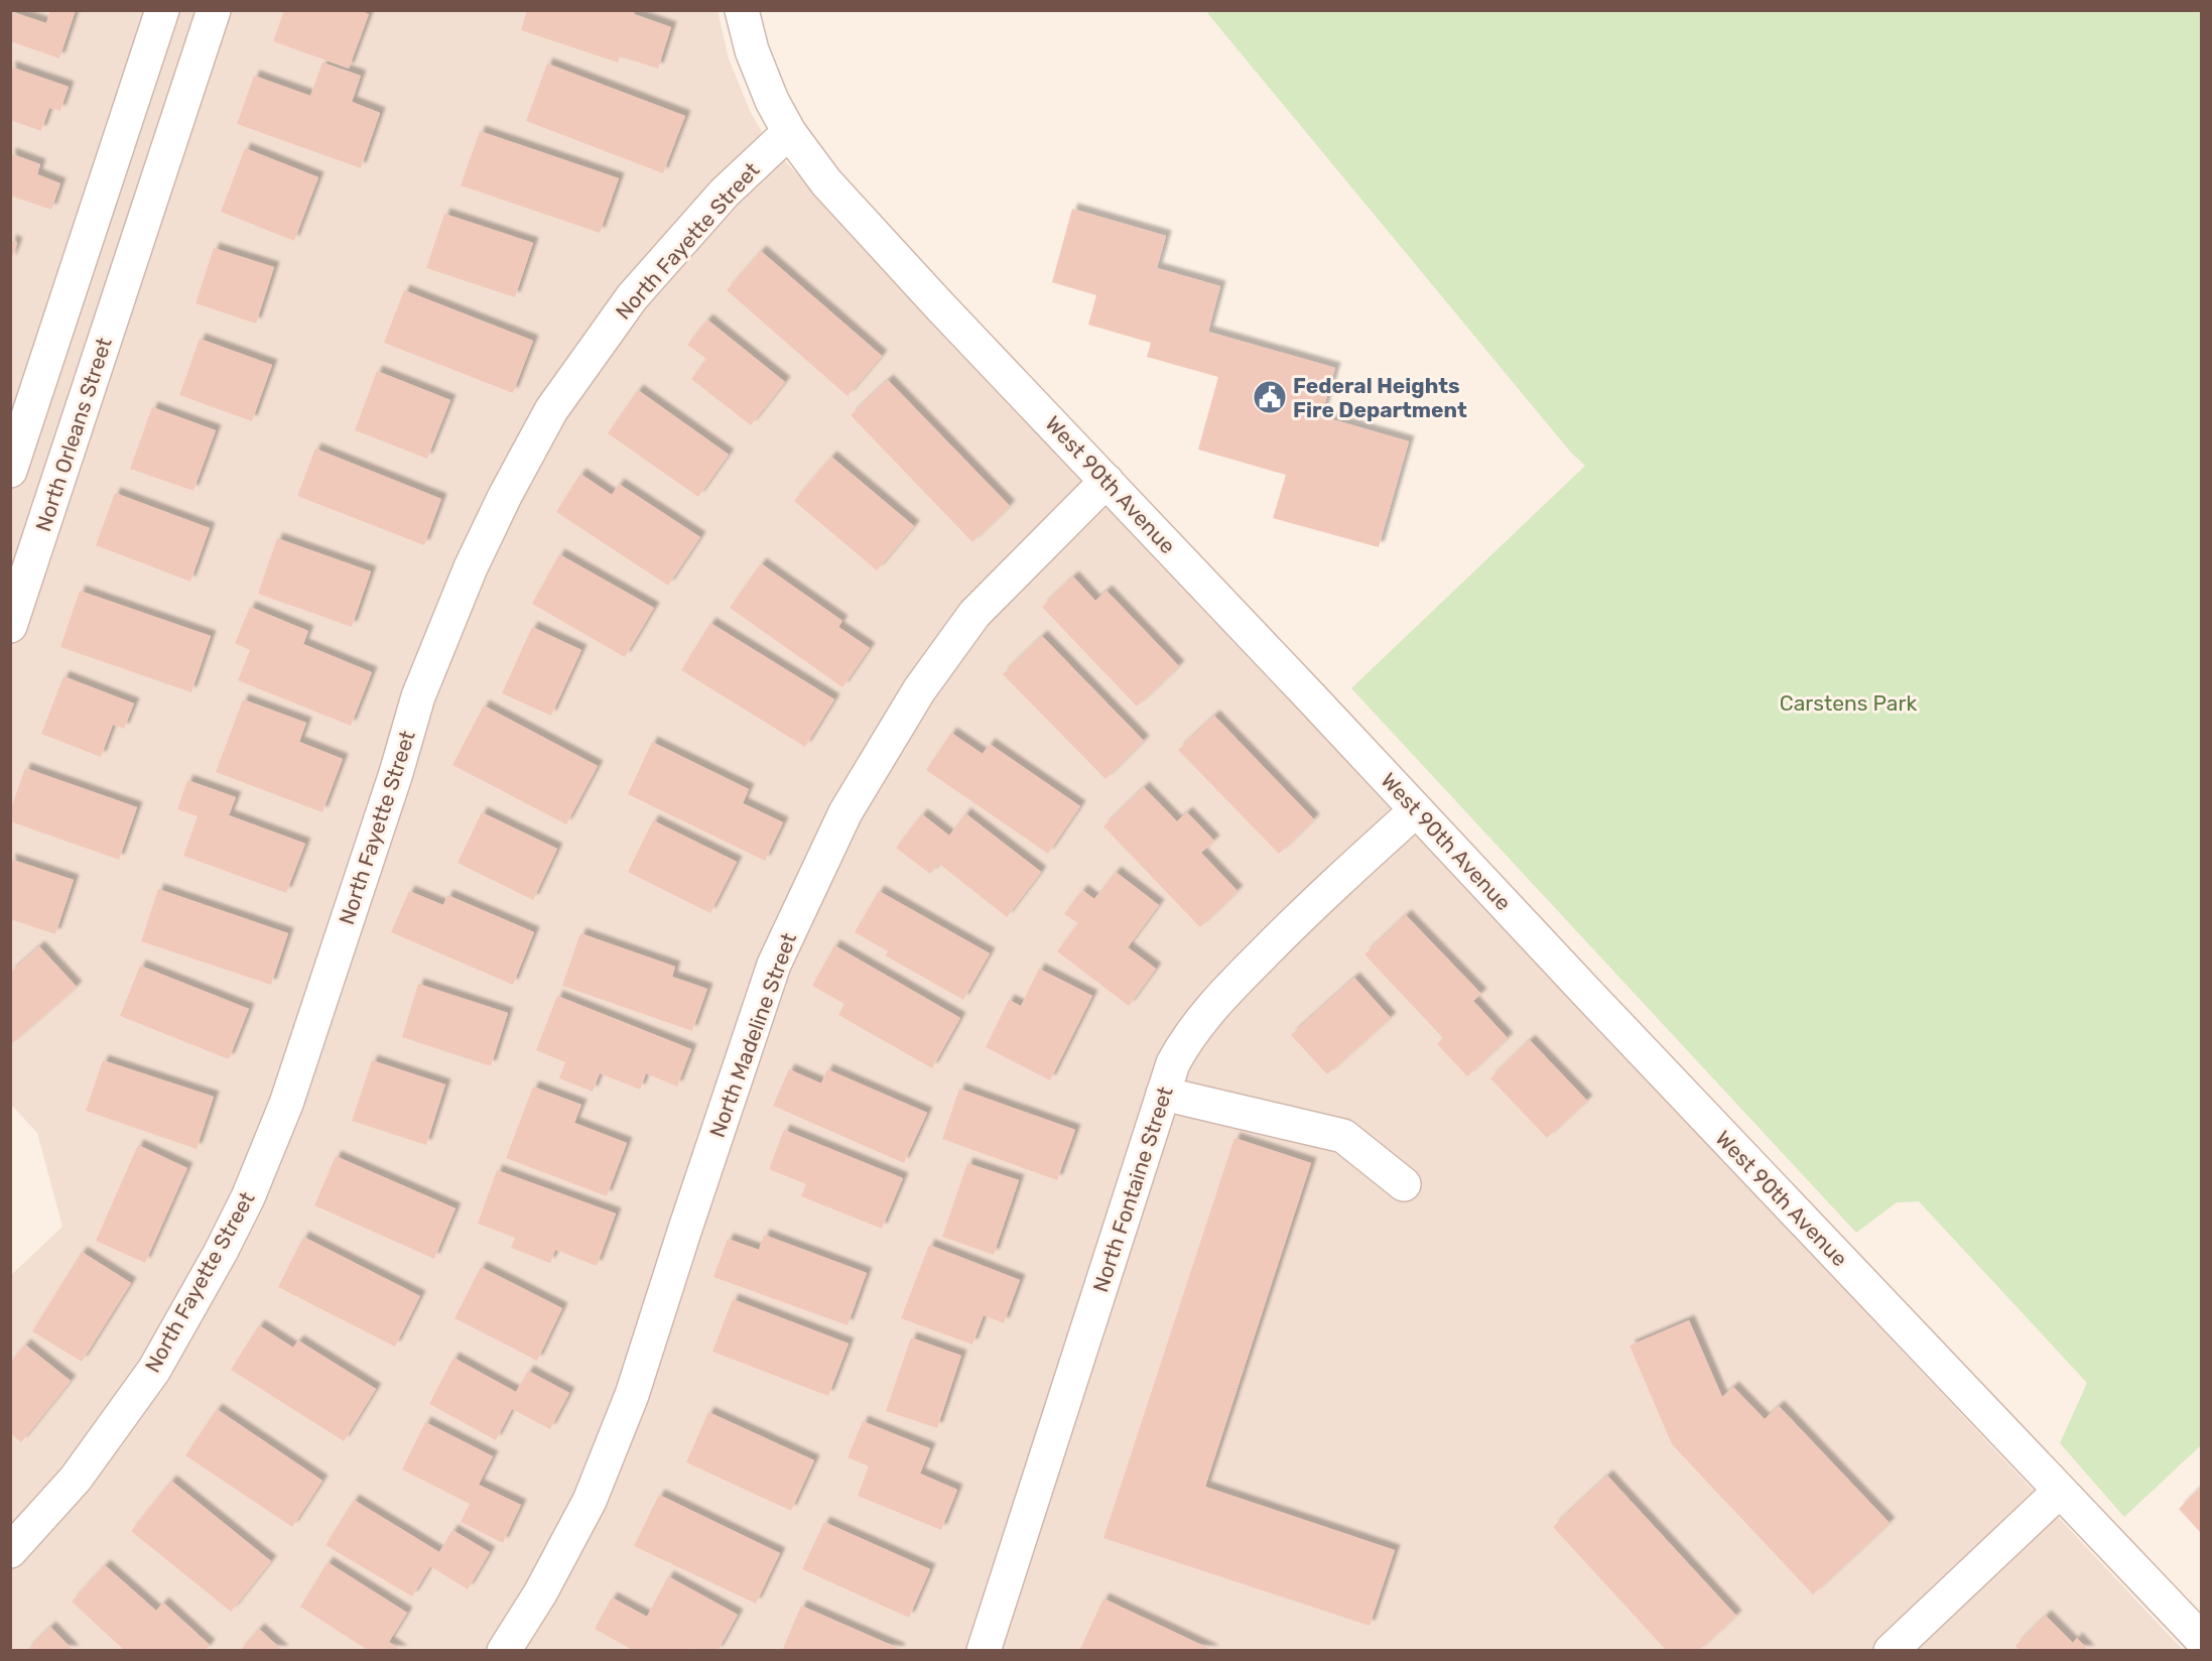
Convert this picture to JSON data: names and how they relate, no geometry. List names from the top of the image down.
{
  "streets": {
    "street": [
      "North Fayette Street",
      "North Orleans Street",
      "West 90th Avenue",
      "North Madeline Street",
      "North Fontaine Street"
    ]
  },
  "crossings": [
    ["North Fayette Street", "West 90th Avenue"],
    ["West 90th Avenue", "North Madeline Street"],
    ["West 90th Avenue", "North Fontaine Street"]
  ],
  "parks": ["Carstens Park"],
  "places": {
    "public building": ["Federal Heights Fire Department"]
  }
}
